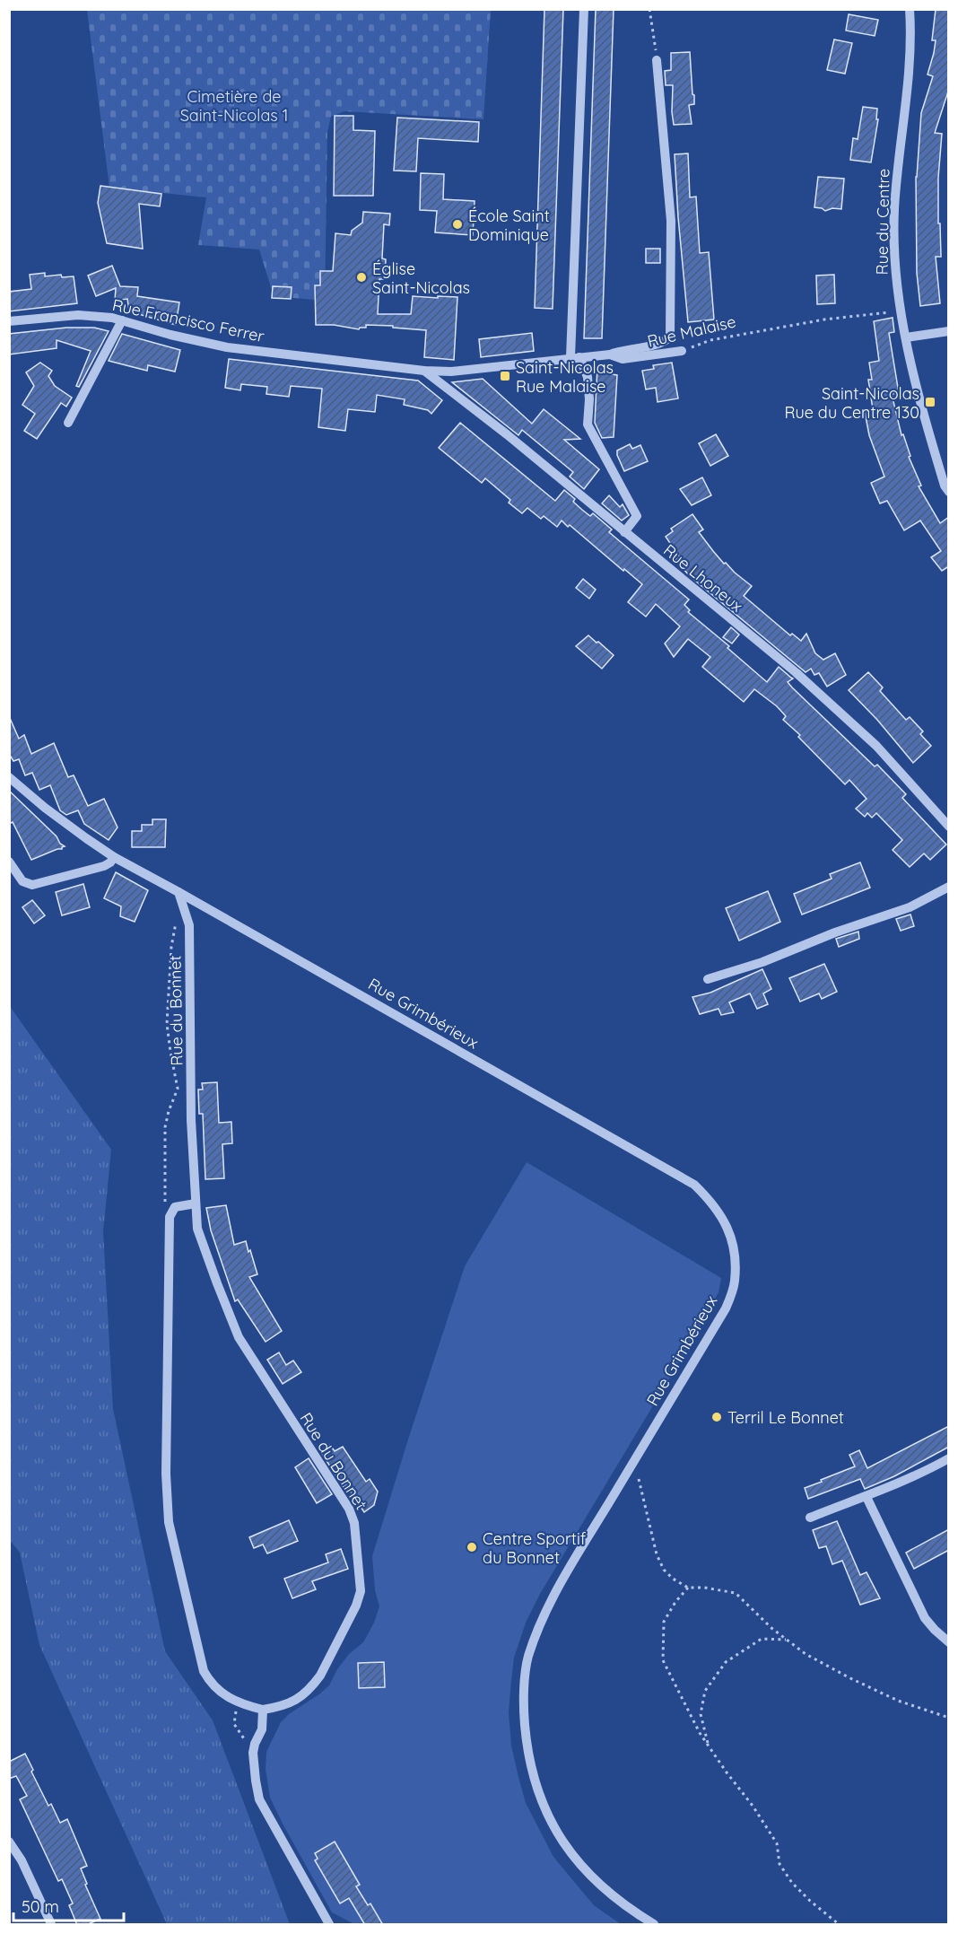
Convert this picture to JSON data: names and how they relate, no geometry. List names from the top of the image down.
{
  "streets": {
    "street": [
      "Rue du Centre",
      "Rue Francisco Ferrer",
      "Rue Malaise",
      "Rue Lhoneux",
      "Rue du Bonnet",
      "Rue Grimbérieux"
    ]
  },
  "crossings": [
    ["Rue du Centre", "Rue Malaise"],
    ["Rue Francisco Ferrer", "Rue Malaise"],
    ["Rue Francisco Ferrer", "Rue Lhoneux"],
    ["Rue Malaise", "Rue Lhoneux"],
    ["Rue du Bonnet", "Rue Grimbérieux"]
  ],
  "parks": ["Cimetière de Saint-Nicolas 1"],
  "places": {
    "other": [
      "École Saint Dominique",
      "Église Saint-Nicolas",
      "Terril Le Bonnet",
      "Centre Sportif du Bonnet"
    ],
    "transit": ["Saint-Nicolas Rue Malaise", "Saint-Nicolas Rue du Centre 130"]
  },
  "scale_bar": "50 m"
}
